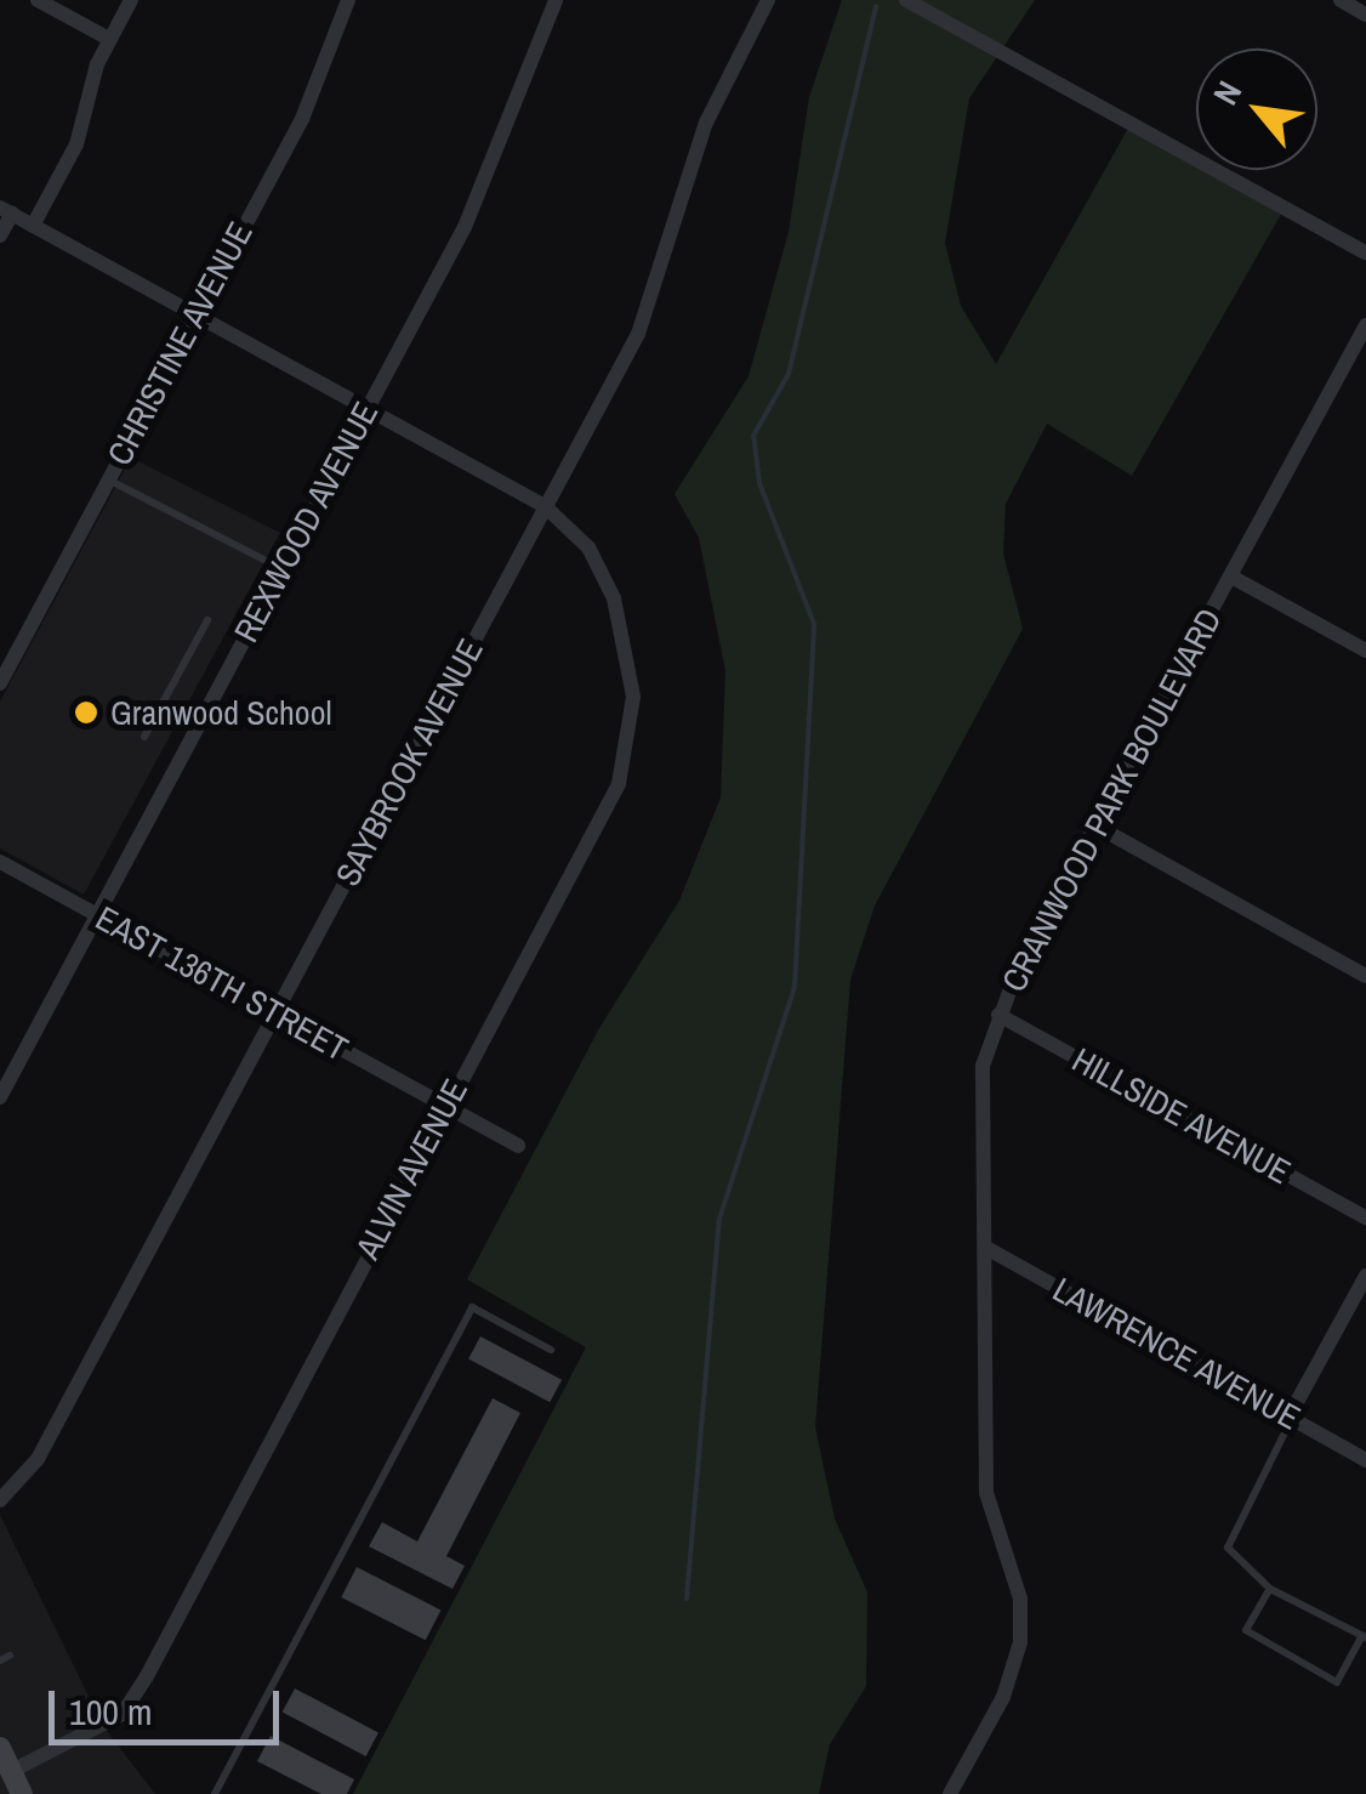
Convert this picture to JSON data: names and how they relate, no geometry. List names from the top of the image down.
{
  "streets": {
    "street": [
      "CHRISTINE AVENUE",
      "REXWOOD AVENUE",
      "SAYBROOK AVENUE",
      "CRANWOOD PARK BOULEVARD",
      "EAST 136TH STREET",
      "HILLSIDE AVENUE",
      "ALVIN AVENUE",
      "LAWRENCE AVENUE"
    ]
  },
  "crossings": [
    ["CHRISTINE AVENUE", "ALVIN AVENUE"],
    ["REXWOOD AVENUE", "EAST 136TH STREET"],
    ["REXWOOD AVENUE", "ALVIN AVENUE"],
    ["SAYBROOK AVENUE", "EAST 136TH STREET"],
    ["SAYBROOK AVENUE", "ALVIN AVENUE"],
    ["CRANWOOD PARK BOULEVARD", "HILLSIDE AVENUE"],
    ["CRANWOOD PARK BOULEVARD", "LAWRENCE AVENUE"],
    ["EAST 136TH STREET", "ALVIN AVENUE"]
  ],
  "places": ["Granwood School"],
  "scale_bar": "100 m",
  "north": "top left"
}
